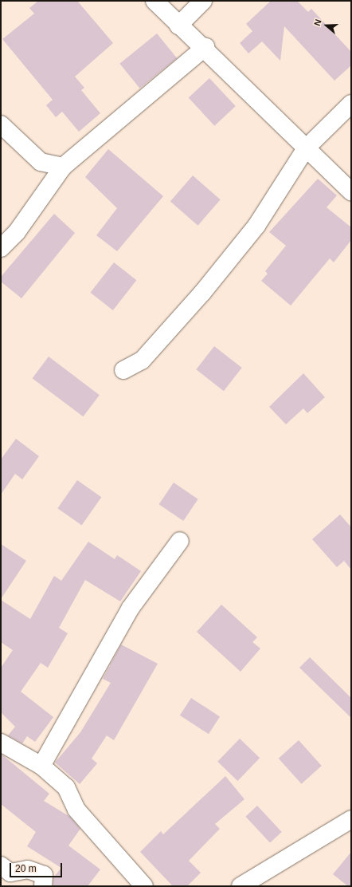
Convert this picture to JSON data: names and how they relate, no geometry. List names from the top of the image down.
{
  "scale_bar": "20 m",
  "north": "left"
}
